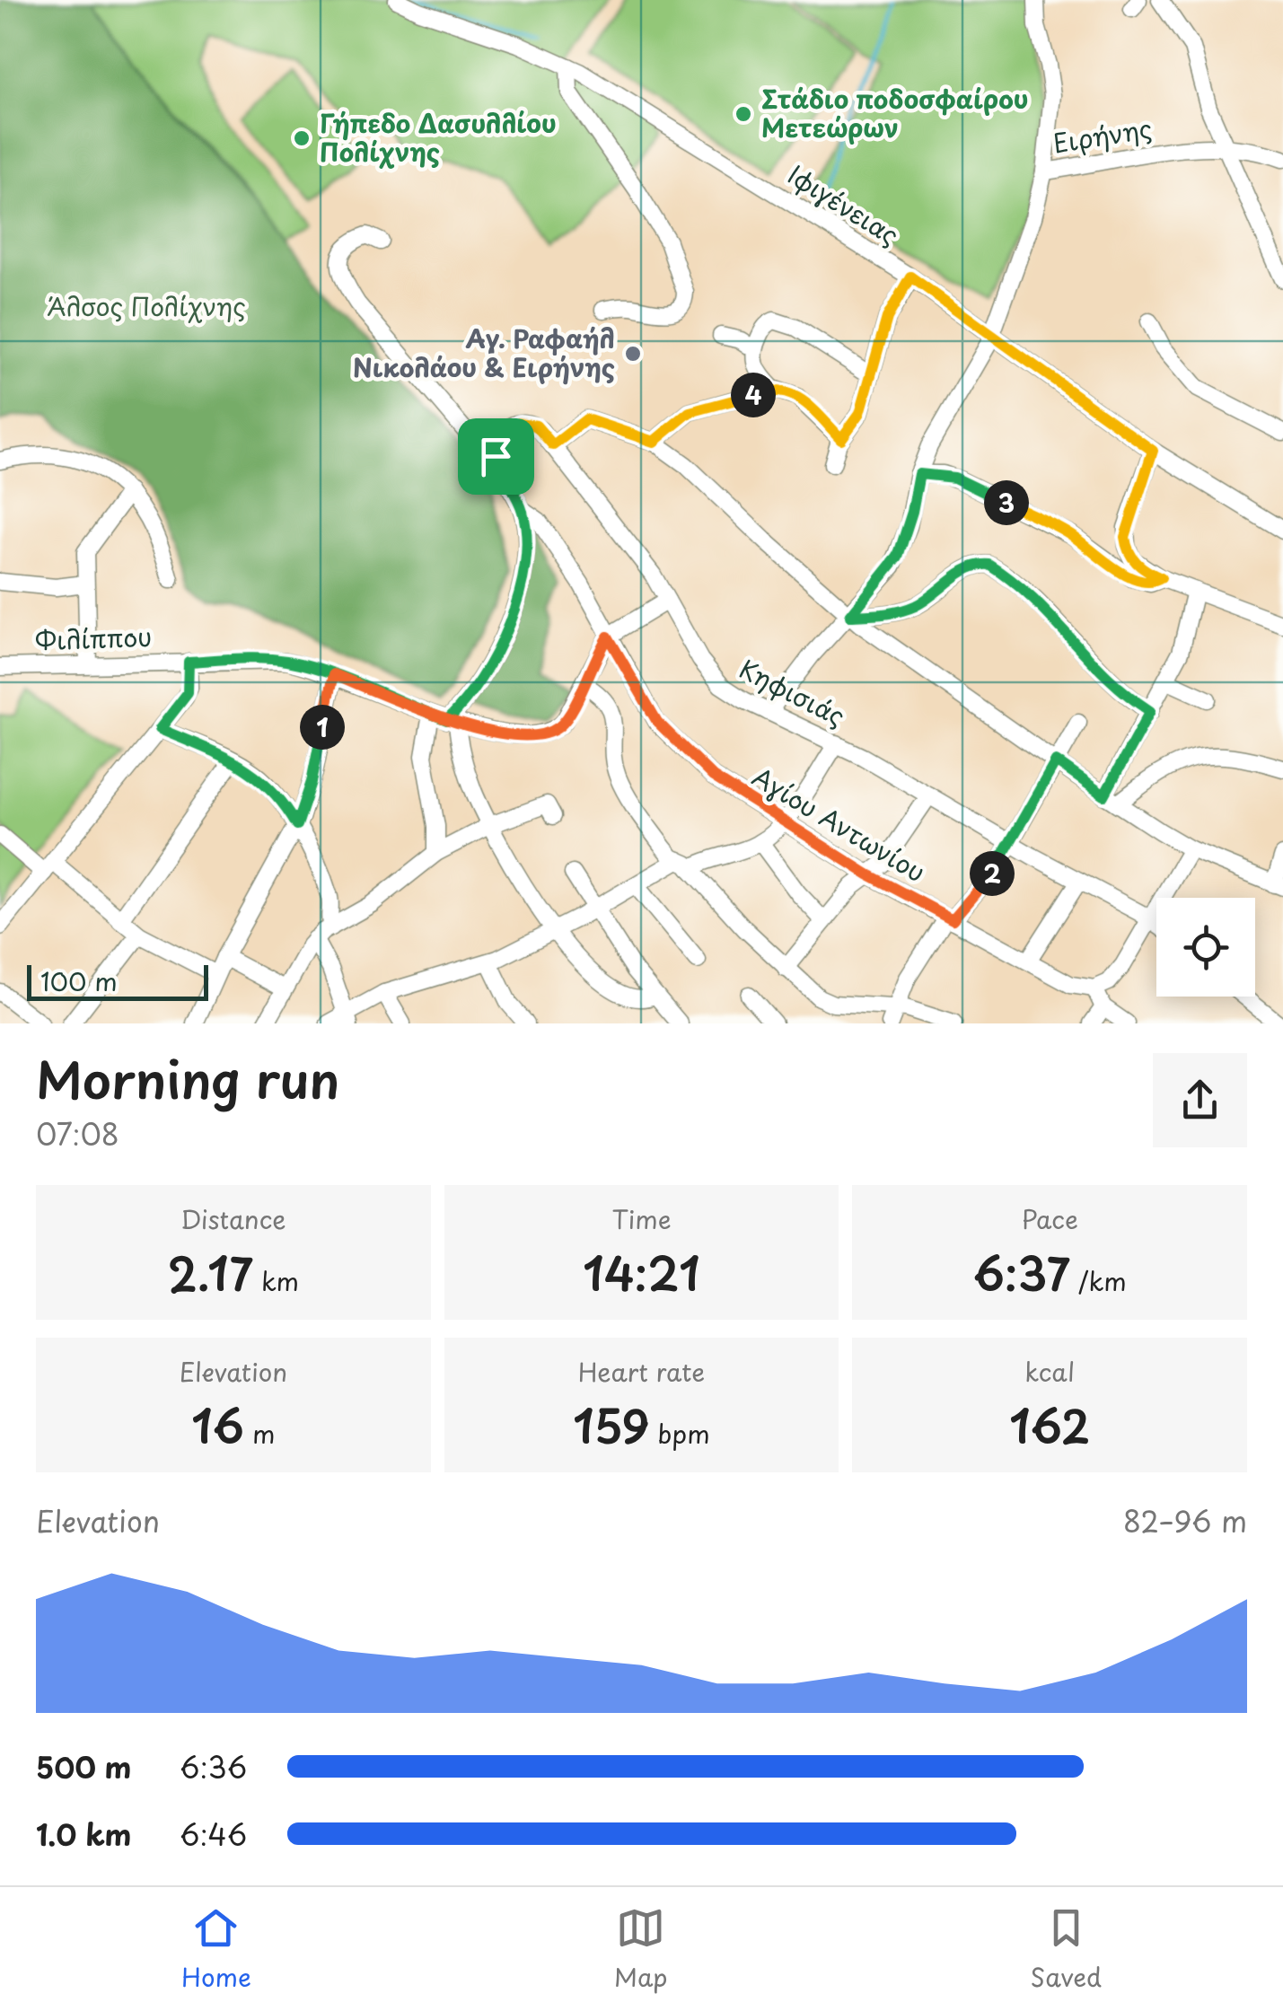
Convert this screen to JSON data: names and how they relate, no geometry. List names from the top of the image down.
{
  "streets": {
    "street": [
      "Ειρήνης",
      "Ιφιγένειας",
      "Φιλίππου",
      "Κηφισιάς",
      "Αγίου Αντωνίου"
    ]
  },
  "crossings": [
    ["Ειρήνης", "Ιφιγένειας"],
    ["Ειρήνης", "Κηφισιάς"],
    ["Φιλίππου", "Αγίου Αντωνίου"]
  ],
  "parks": ["Άλσος Πολίχνης"],
  "places": ["Στάδιο ποδοσφαίρου Μετεώρων", "Γήπεδο Δασυλλίου Πολίχνης", "Αγ. Ραφαήλ Νικολάου & Ειρήνης"],
  "scale_bar": "100 m",
  "page": {
    "pins": [
      "4",
      "3",
      "1",
      "2"
    ],
    "scale": "100 m",
    "heading": ["Morning run", "07:08"],
    "stats": [
      ["Distance", "2.17 km"],
      ["Time", "14:21"],
      ["Pace", "6:37 /km"],
      ["Elevation", "16 m"],
      ["Heart rate", "159 bpm"],
      ["kcal", "162"]
    ],
    "chart": ["Elevation", "82–96 m"],
    "list": [
      {
        "name": "500 m",
        "note": "6:36"
      },
      {
        "name": "1.0 km",
        "note": "6:46"
      }
    ],
    "tabs": ["Home", "Map", "Saved"]
  }
}
